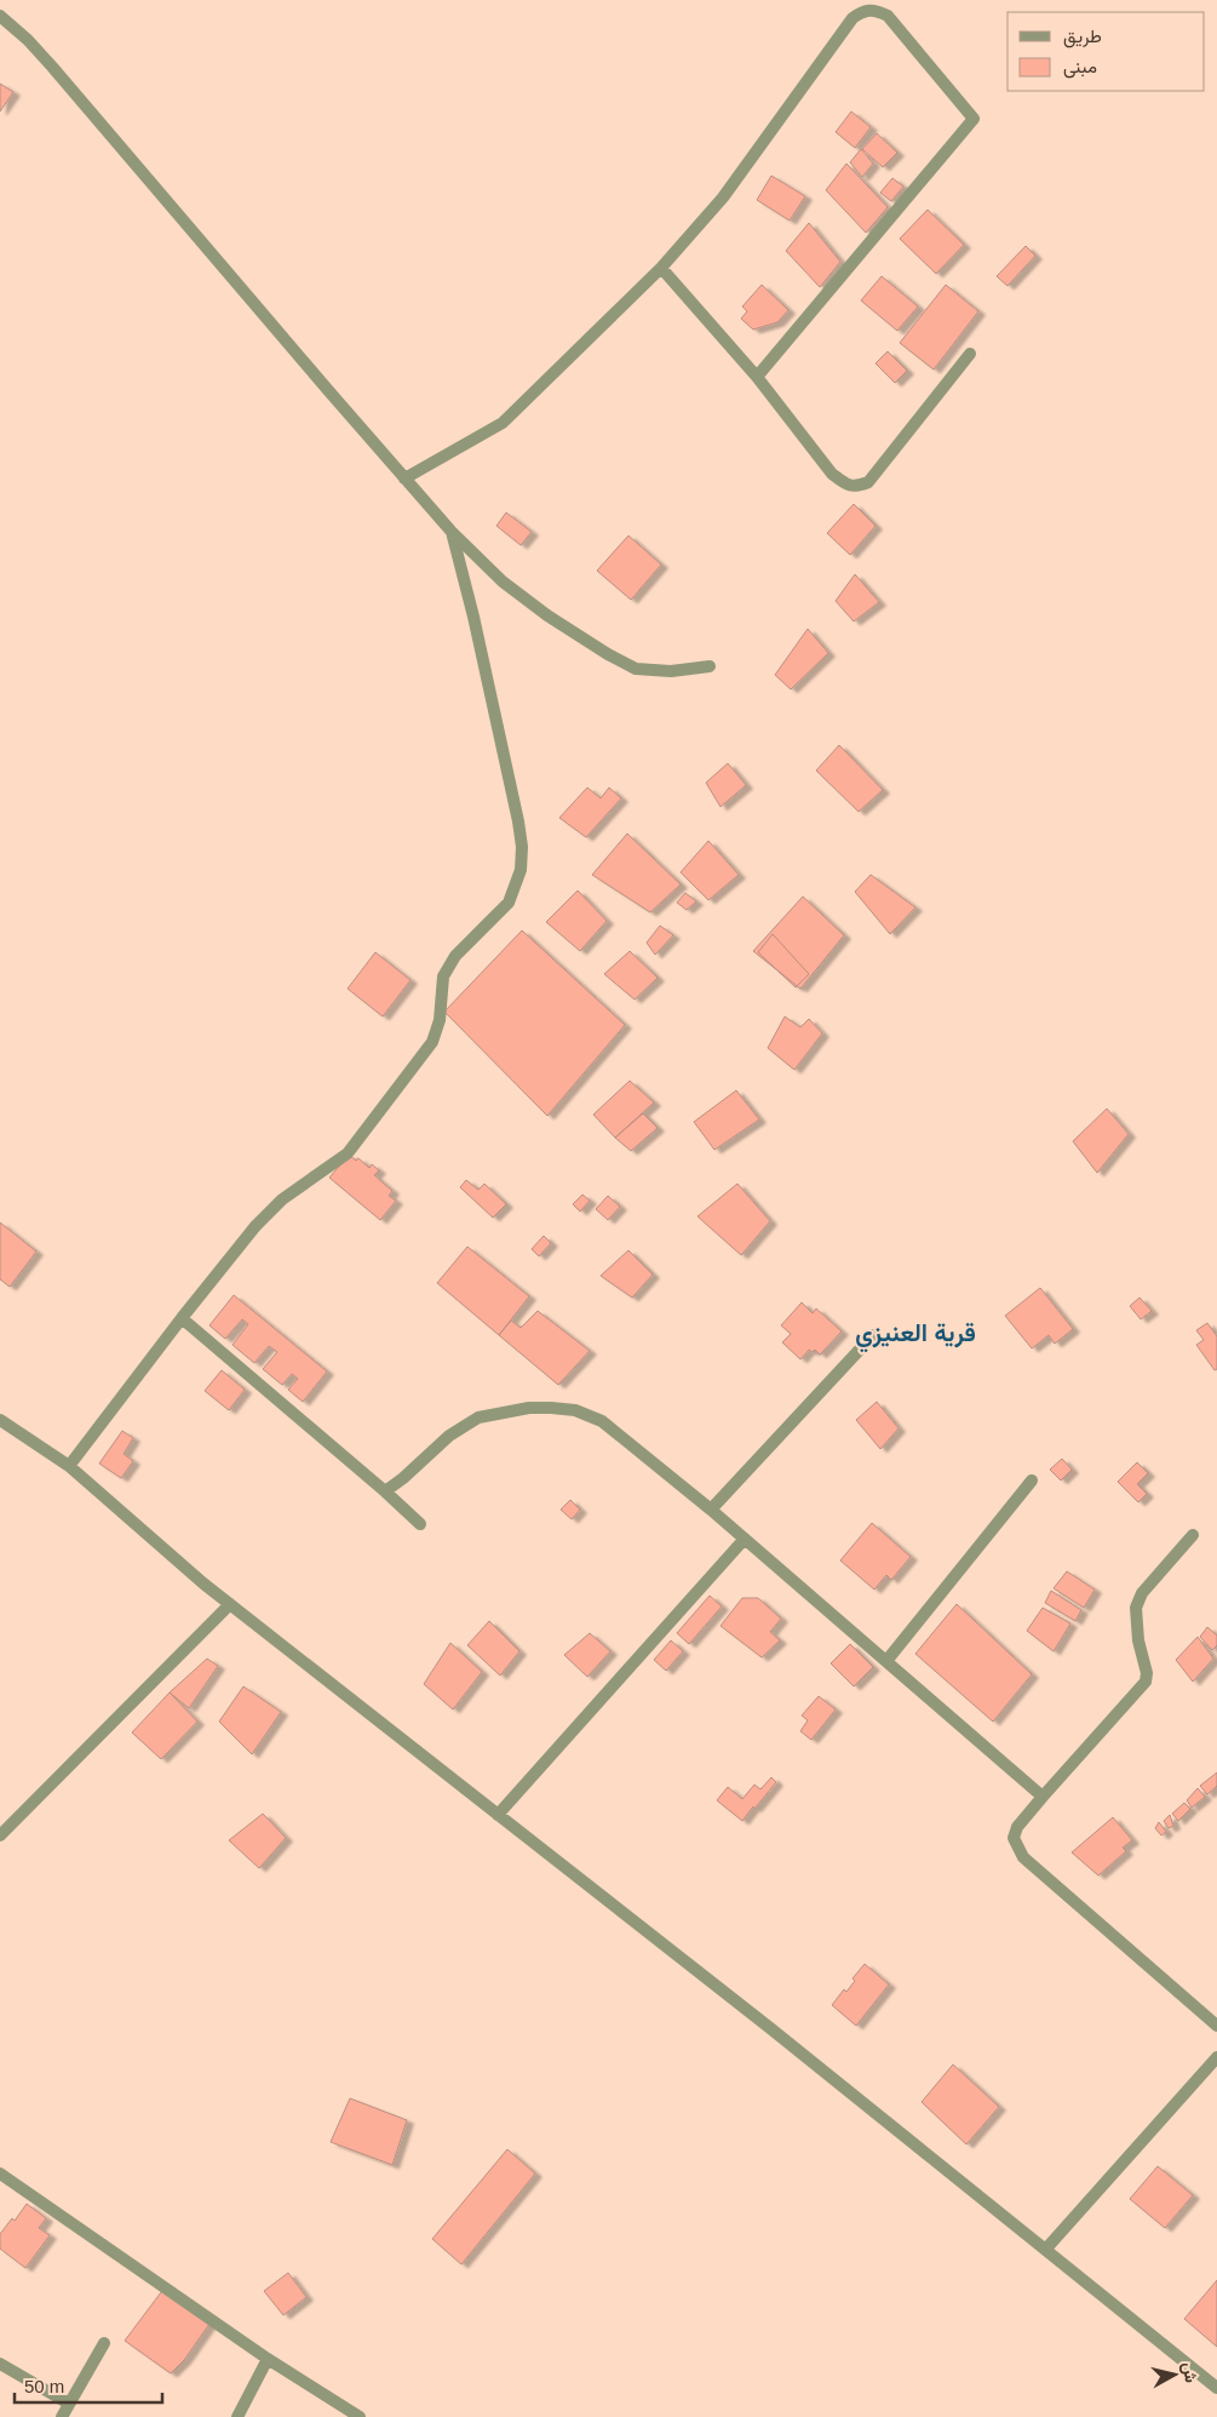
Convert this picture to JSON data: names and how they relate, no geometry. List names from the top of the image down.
{
  "districts": ["قرية العنيزي"],
  "legend": ["طريق", "مبنى"],
  "scale_bar": "50 m",
  "north": "right"
}
